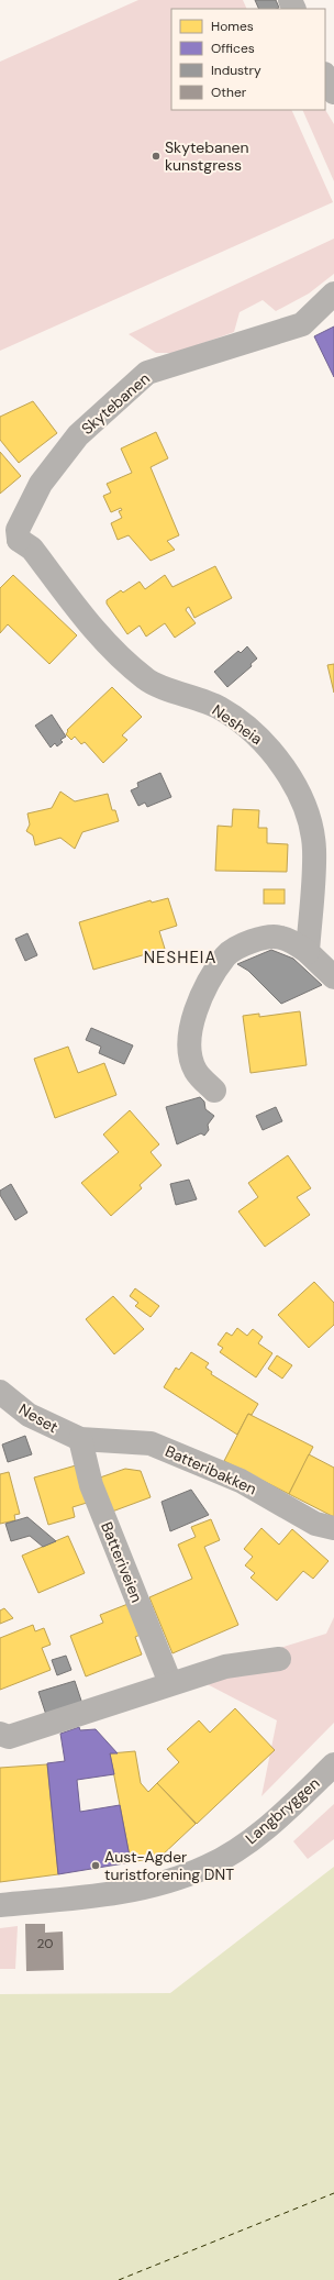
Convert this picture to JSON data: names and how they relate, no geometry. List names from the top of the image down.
{
  "streets": {
    "street": [
      "Skytebanen",
      "Nesheia",
      "Neset",
      "Batteribakken",
      "Batteriveien",
      "Langbryggen"
    ]
  },
  "crossings": [
    ["Skytebanen", "Nesheia"],
    ["Neset", "Batteribakken"],
    ["Neset", "Batteriveien"],
    ["Batteribakken", "Batteriveien"]
  ],
  "districts": ["NESHEIA"],
  "places": ["Skytebanen kunstgress", "Aust-Agder turistforening DNT"],
  "house_numbers": ["20"],
  "legend": [
    "Homes",
    "Offices",
    "Industry",
    "Other"
  ]
}
